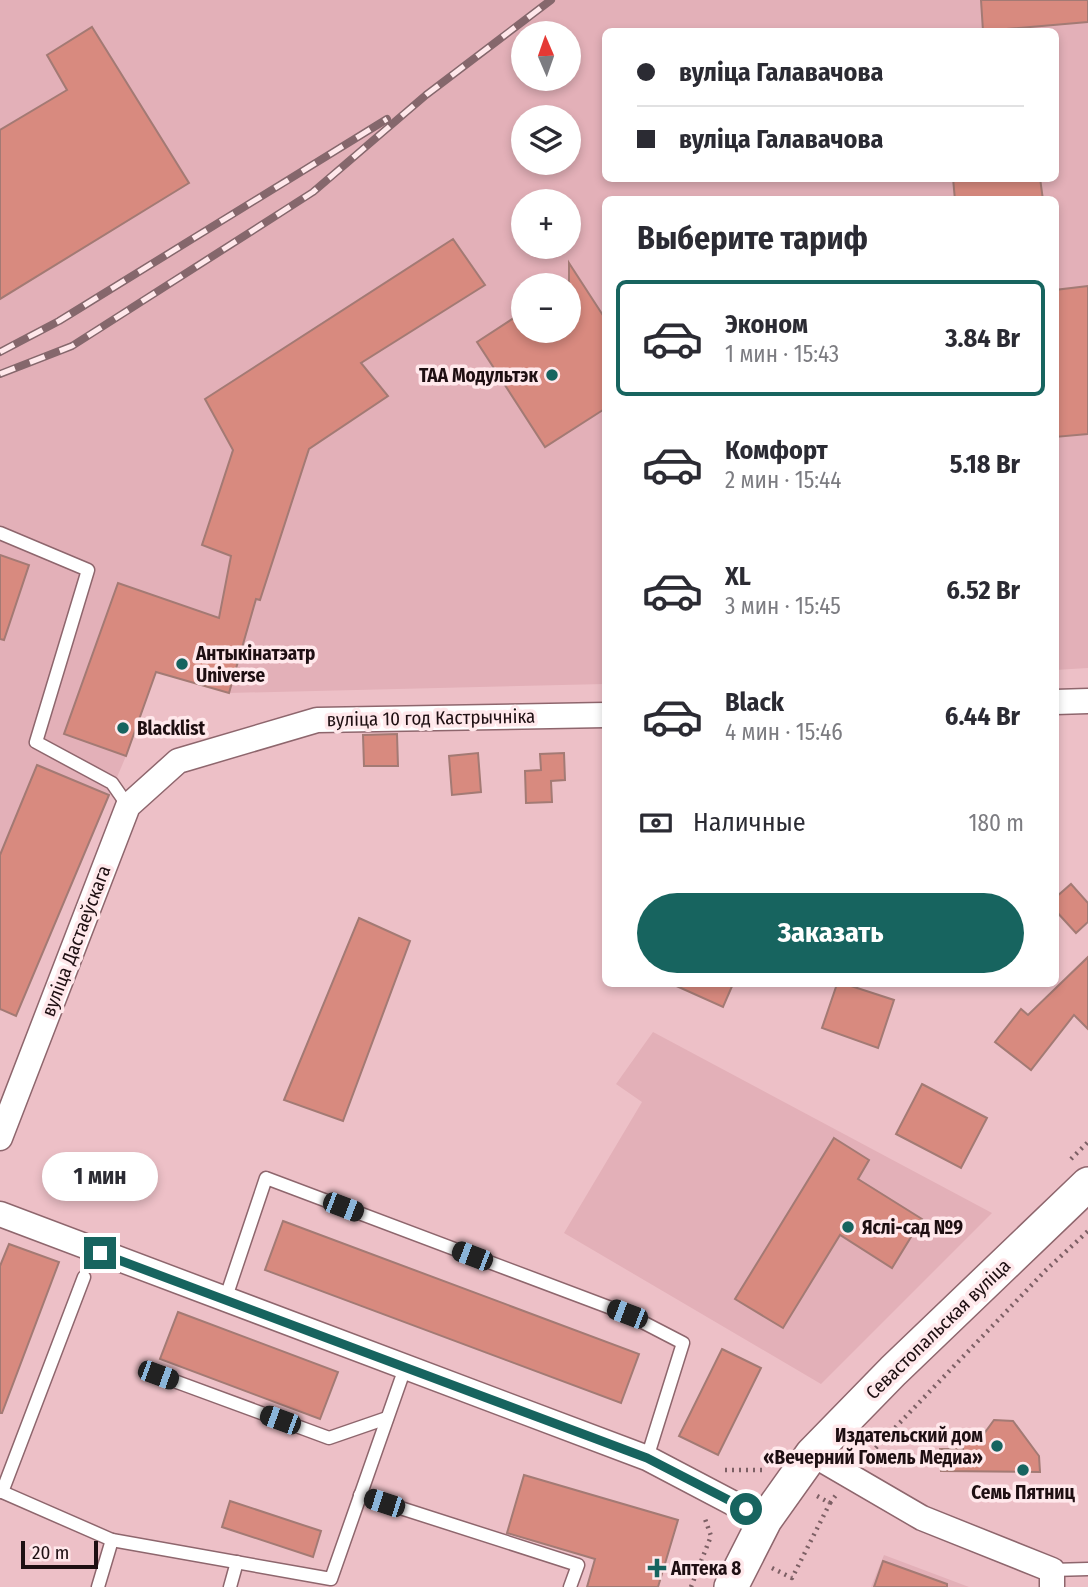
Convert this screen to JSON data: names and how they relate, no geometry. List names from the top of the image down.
{
  "streets": {
    "street": ["вуліца 10 год Кастрычніка", "вуліца Дастаеўскага", "Севастопальская вуліца"]
  },
  "crossings": [
    ["вуліца 10 год Кастрычніка", "вуліца Дастаеўскага"]
  ],
  "places": {
    "other": [
      "ТАА Модультэк",
      "Антыкінатэатр Universe",
      "Blacklist",
      "Яслі-сад №9",
      "Издательский дом «Вечерний Гомель Медиа»",
      "Семь Пятниц"
    ],
    "health": ["Аптека 8"]
  },
  "scale_bar": "20 m",
  "north": "top",
  "page": {
    "map_buttons": ["+", "−"],
    "banner": ["вуліца Галавачова", "вуліца Галавачова"],
    "heading": "Выберите тариф",
    "list": [
      {
        "name": "Эконом",
        "note": "1 мин · 15:43",
        "value": "3.84 Br"
      },
      {
        "name": "Комфорт",
        "note": "2 мин · 15:44",
        "value": "5.18 Br"
      },
      {
        "name": "XL",
        "note": "3 мин · 15:45",
        "value": "6.52 Br"
      },
      {
        "name": "Black",
        "note": "4 мин · 15:46",
        "value": "6.44 Br"
      }
    ],
    "pay": ["Наличные", "180 m"],
    "buttons": "Заказать",
    "bubble": "1 мин",
    "scale": "20 m"
  }
}
